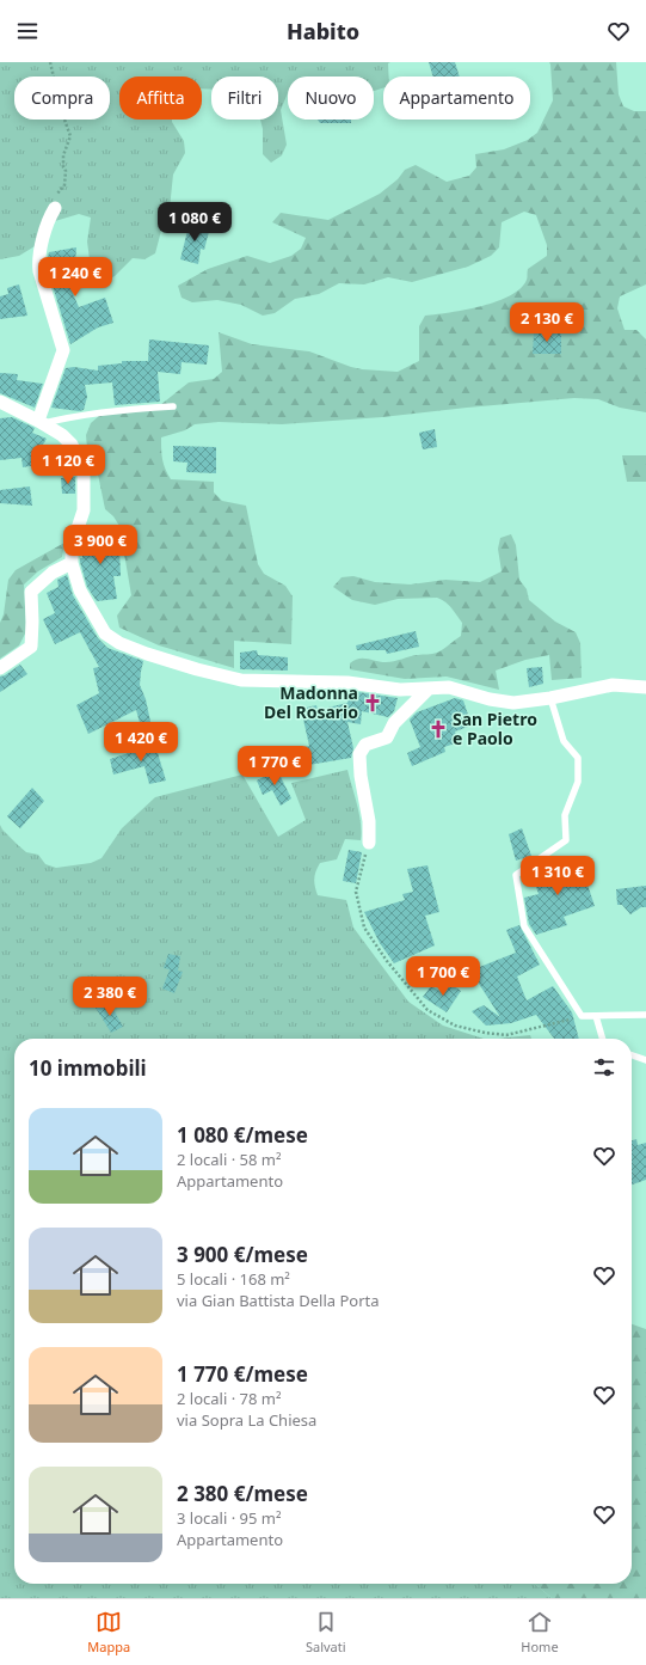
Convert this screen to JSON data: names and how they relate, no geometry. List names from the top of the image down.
{
  "places": {
    "church": ["Madonna Del Rosario", "San Pietro e Paolo"]
  },
  "page": {
    "header": "Habito",
    "chip": [
      "Compra",
      "Affitta",
      "Filtri",
      "Nuovo",
      "Appartamento"
    ],
    "price": [
      "1 080 €",
      "1 240 €",
      "2 130 €",
      "1 120 €",
      "3 900 €",
      "1 420 €",
      "1 770 €",
      "1 310 €",
      "1 700 €",
      "2 380 €"
    ],
    "heading": "10 immobili",
    "list": [
      {
        "name": "1 080 €/mese",
        "note": "2 locali · 58 m² · Appartamento"
      },
      {
        "name": "3 900 €/mese",
        "note": "5 locali · 168 m² · via Gian Battista Della Porta"
      },
      {
        "name": "1 770 €/mese",
        "note": "2 locali · 78 m² · via Sopra La Chiesa"
      },
      {
        "name": "2 380 €/mese",
        "note": "3 locali · 95 m² · Appartamento"
      }
    ],
    "tabs": ["Mappa", "Salvati", "Home"]
  }
}
